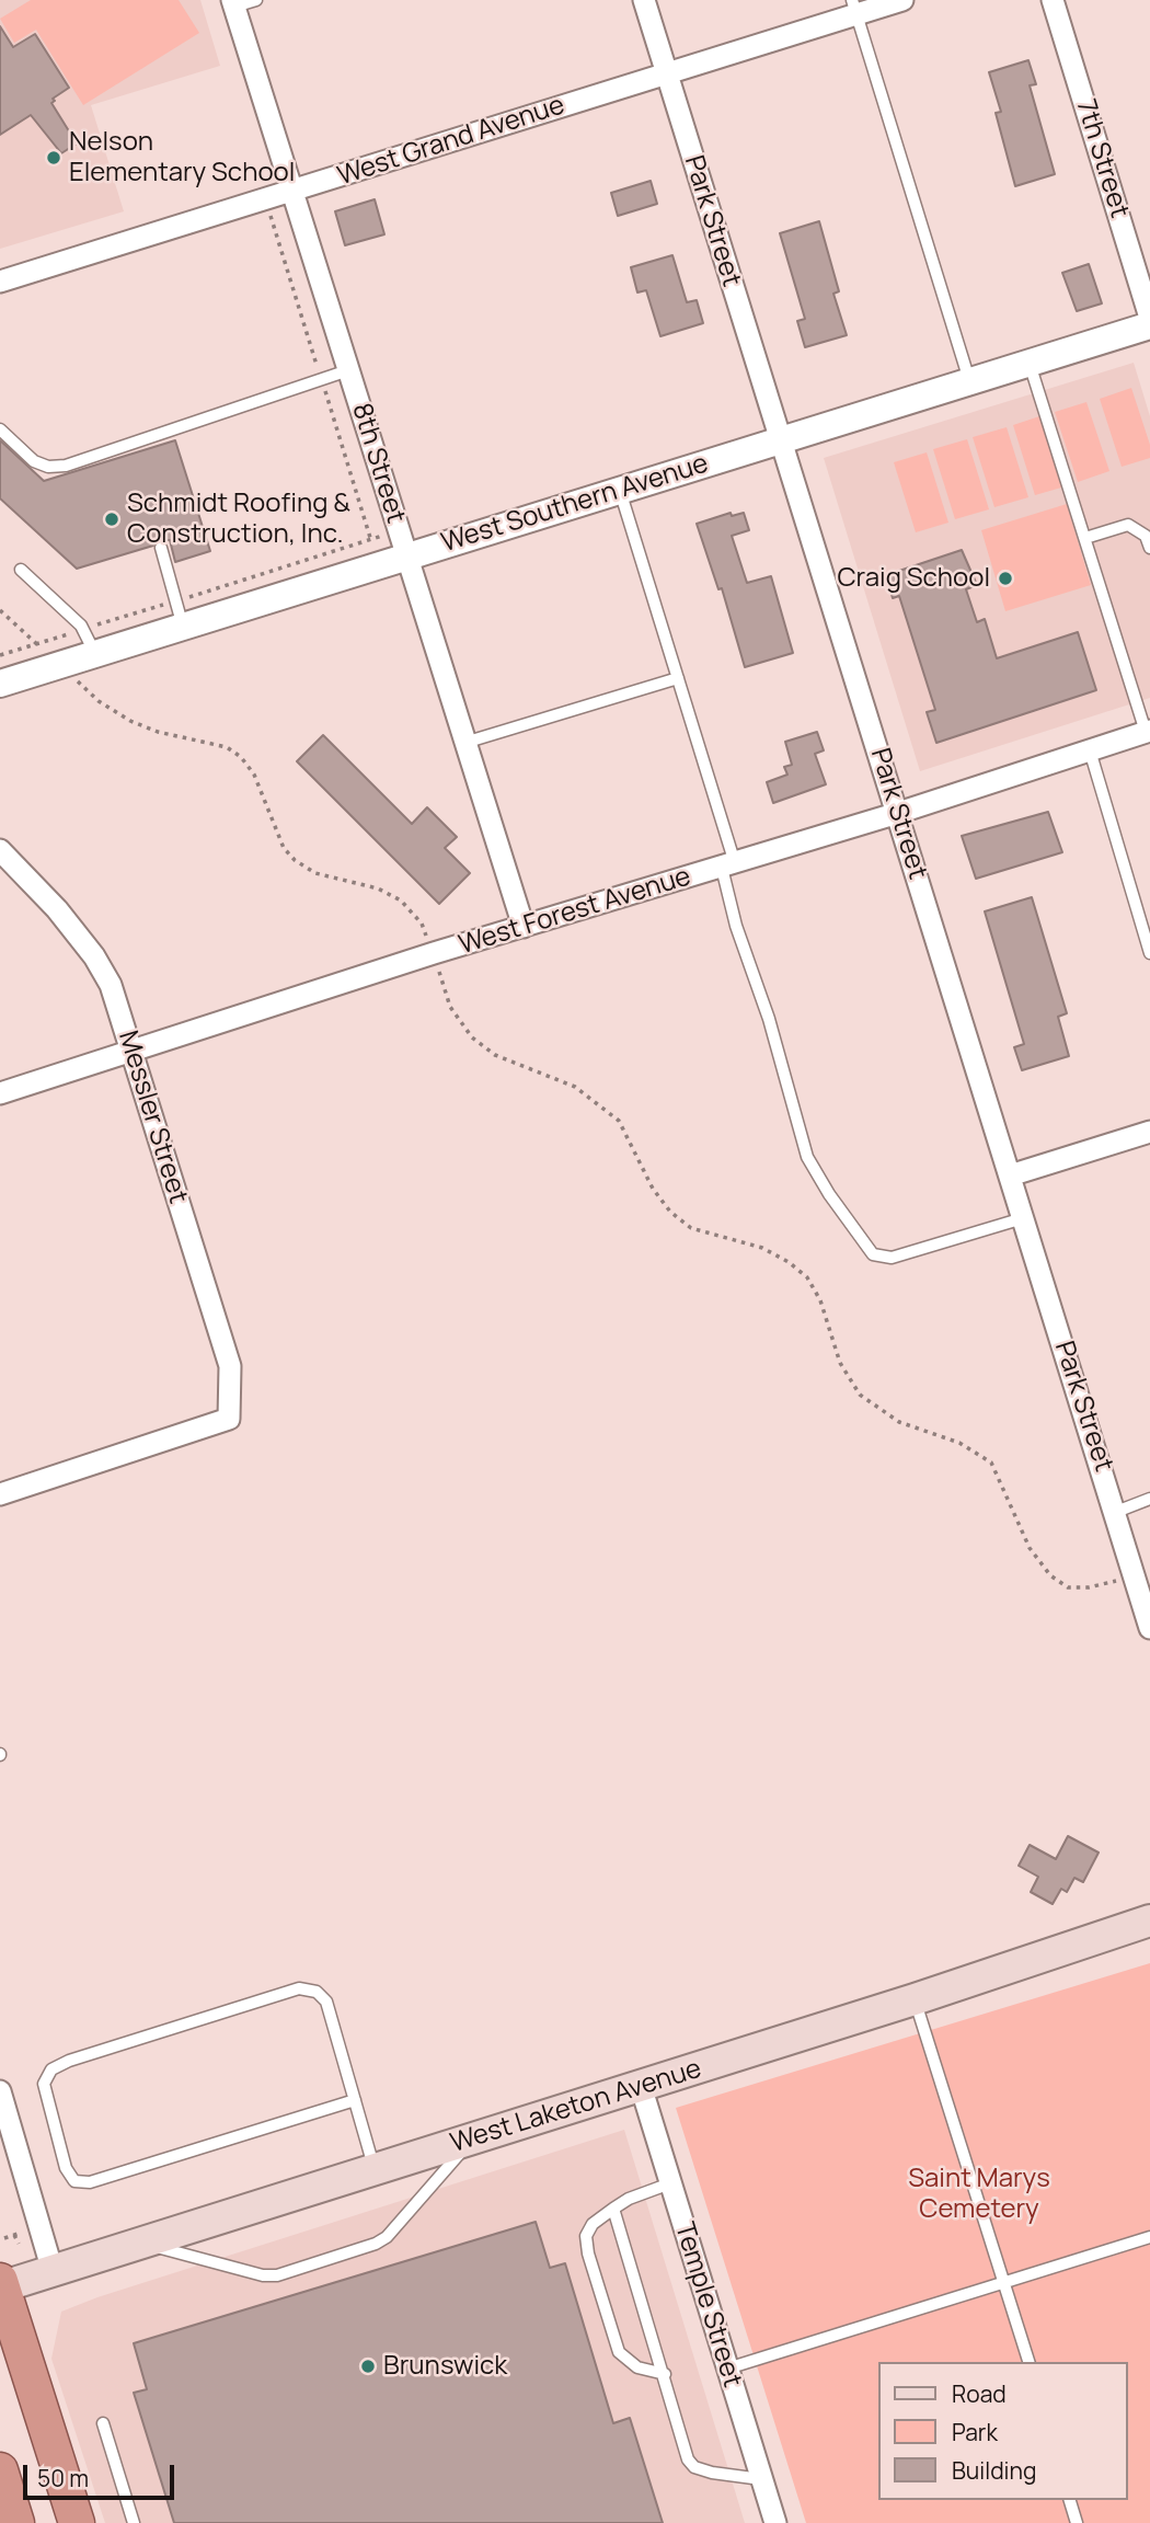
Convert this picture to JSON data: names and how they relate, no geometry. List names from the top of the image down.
{
  "streets": {
    "main road": ["West Laketon Avenue"],
    "street": [
      "West Grand Avenue",
      "7th Street",
      "Park Street",
      "8th Street",
      "West Southern Avenue",
      "West Forest Avenue",
      "Messler Street",
      "Temple Street"
    ]
  },
  "crossings": [
    ["West Grand Avenue", "Park Street"],
    ["West Grand Avenue", "8th Street"],
    ["Park Street", "West Southern Avenue"],
    ["Park Street", "West Forest Avenue"],
    ["8th Street", "West Southern Avenue"],
    ["8th Street", "West Forest Avenue"],
    ["West Forest Avenue", "Messler Street"],
    ["West Laketon Avenue", "Temple Street"]
  ],
  "parks": ["Saint Marys Cemetery"],
  "places": [
    "Nelson Elementary School",
    "Schmidt Roofing & Construction, Inc.",
    "Craig School",
    "Brunswick"
  ],
  "legend": ["Road", "Park", "Building"],
  "scale_bar": "50 m"
}
